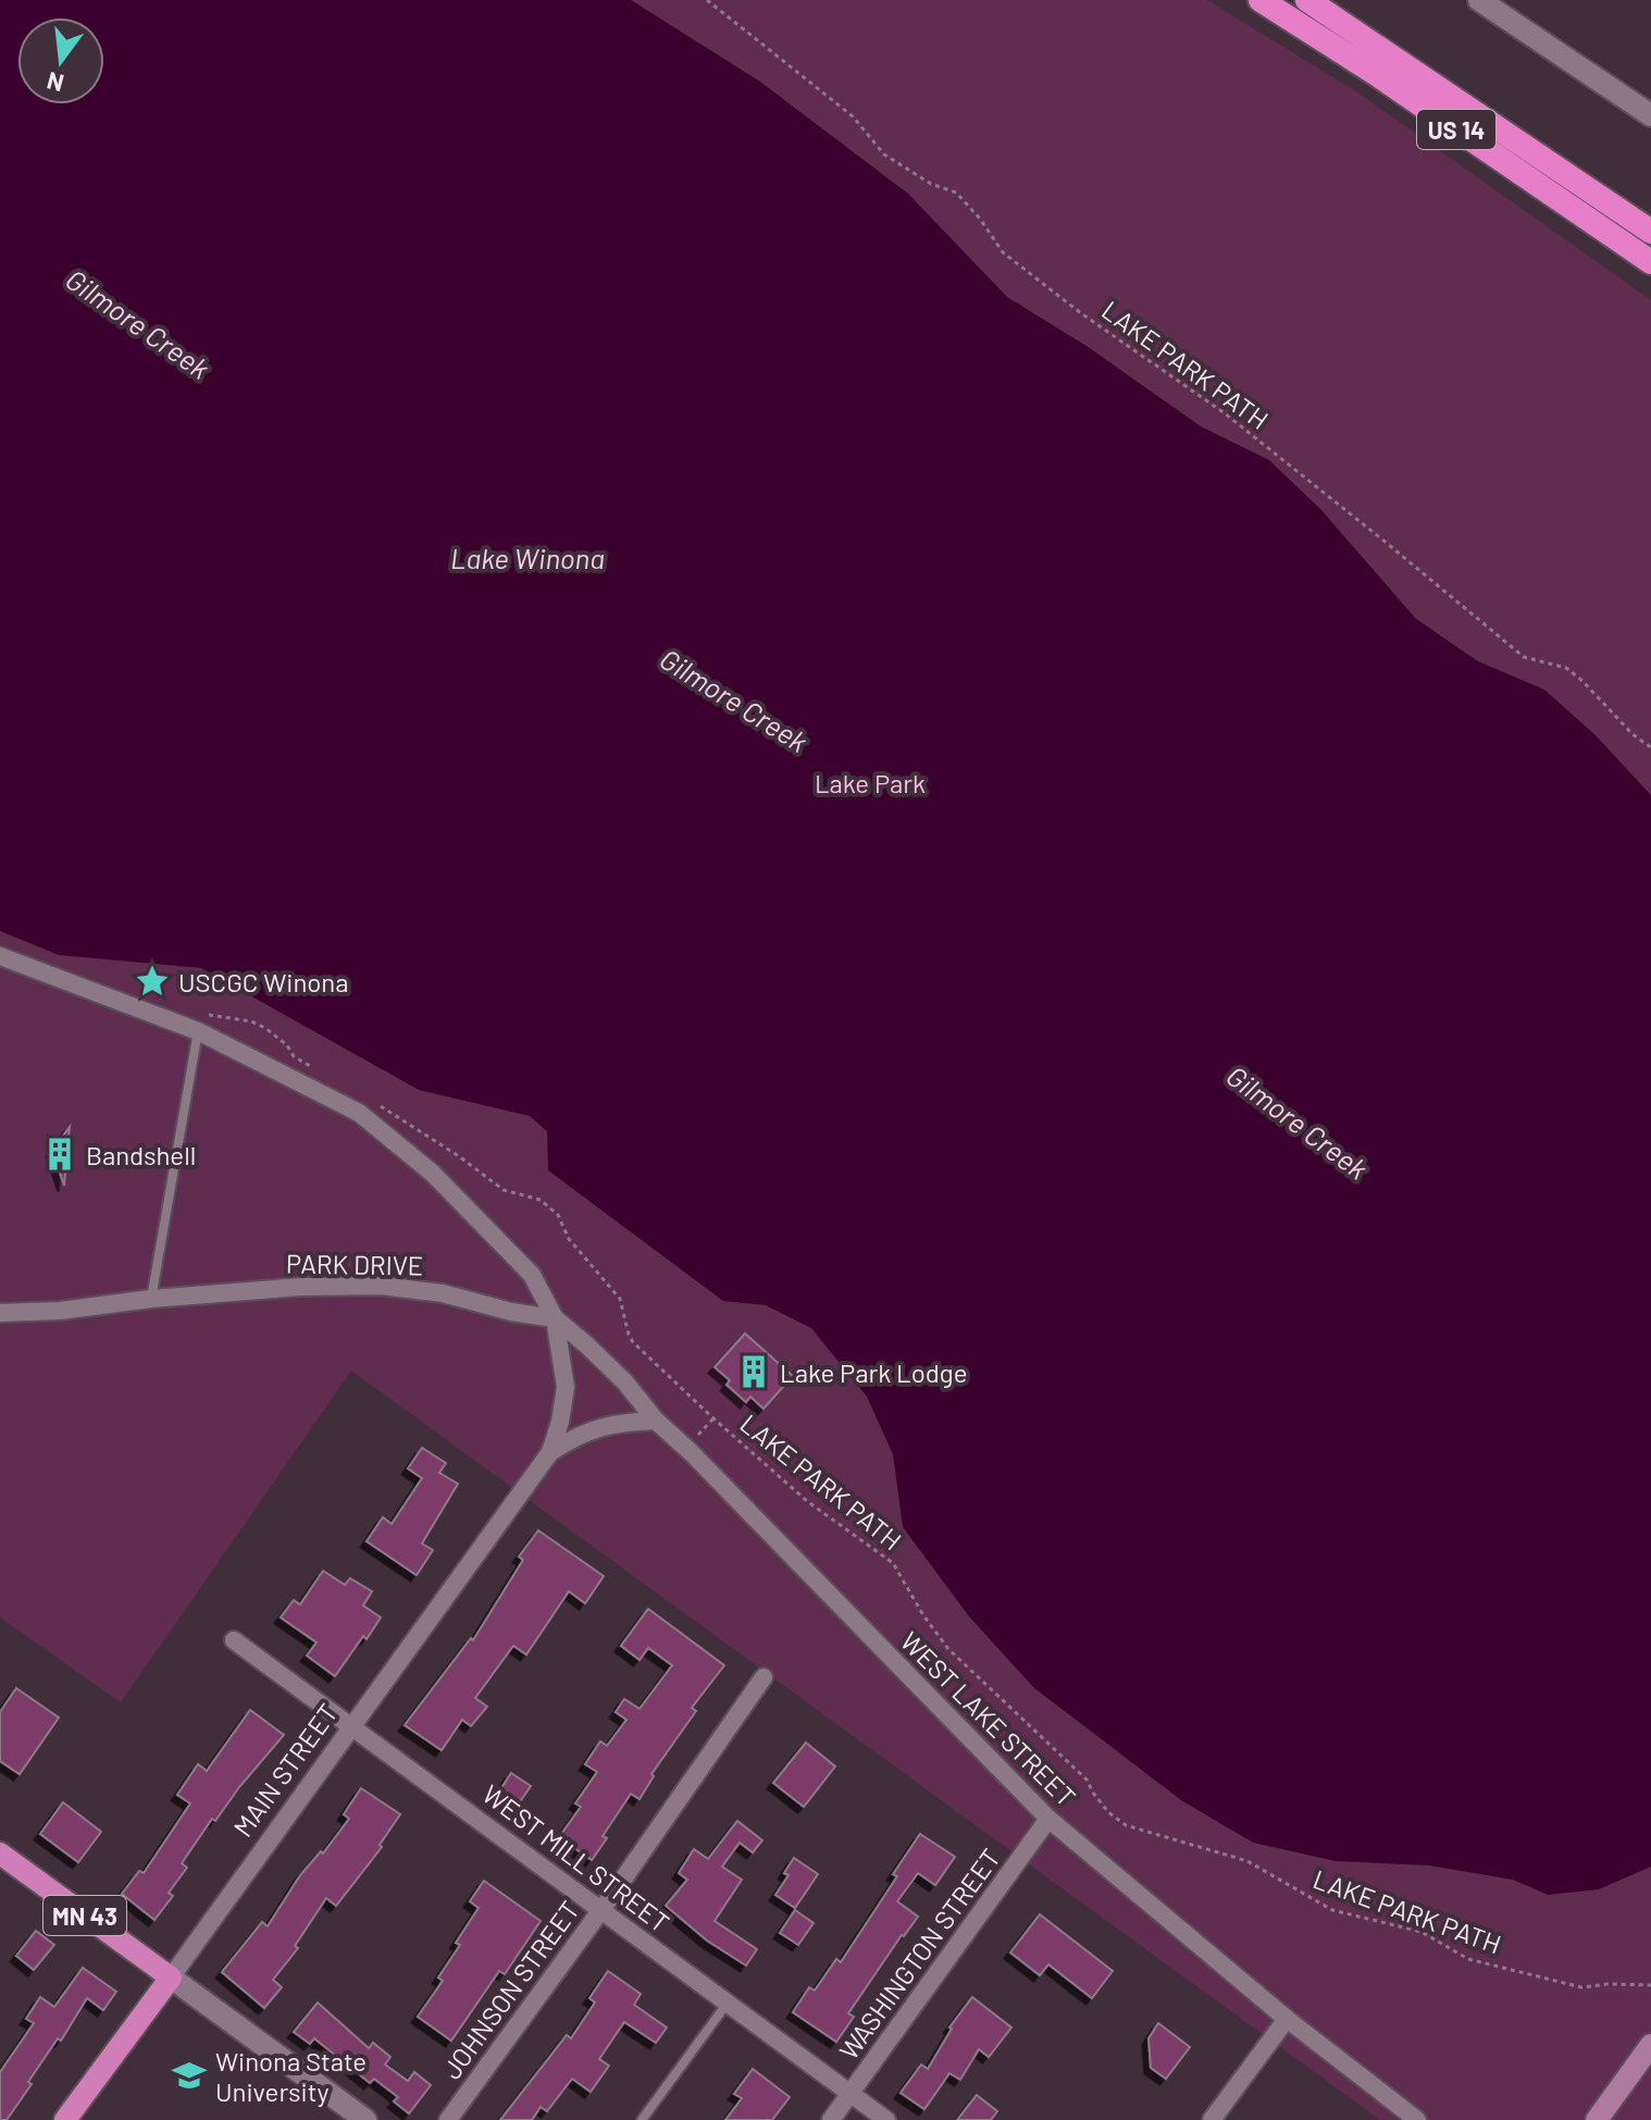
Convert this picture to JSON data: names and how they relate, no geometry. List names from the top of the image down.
{
  "streets": {
    "highway": ["US 14"],
    "main road": ["MAIN STREET", "MN 43"],
    "street": [
      "PARK DRIVE",
      "WEST LAKE STREET",
      "WEST MILL STREET",
      "WASHINGTON STREET",
      "JOHNSON STREET"
    ],
    "path": ["LAKE PARK PATH"]
  },
  "crossings": [
    ["PARK DRIVE", "WEST LAKE STREET"],
    ["PARK DRIVE", "MAIN STREET"],
    ["WEST LAKE STREET", "MAIN STREET"],
    ["WEST LAKE STREET", "WASHINGTON STREET"],
    ["MAIN STREET", "WEST MILL STREET"],
    ["MAIN STREET", "MN 43"],
    ["WEST MILL STREET", "WASHINGTON STREET"],
    ["WEST MILL STREET", "JOHNSON STREET"]
  ],
  "water": ["Gilmore Creek", "Lake Winona"],
  "parks": ["Lake Park"],
  "places": {
    "place": ["USCGC Winona"],
    "building": ["Bandshell", "Lake Park Lodge"],
    "school or university": ["Winona State University"]
  },
  "north": "bottom"
}
